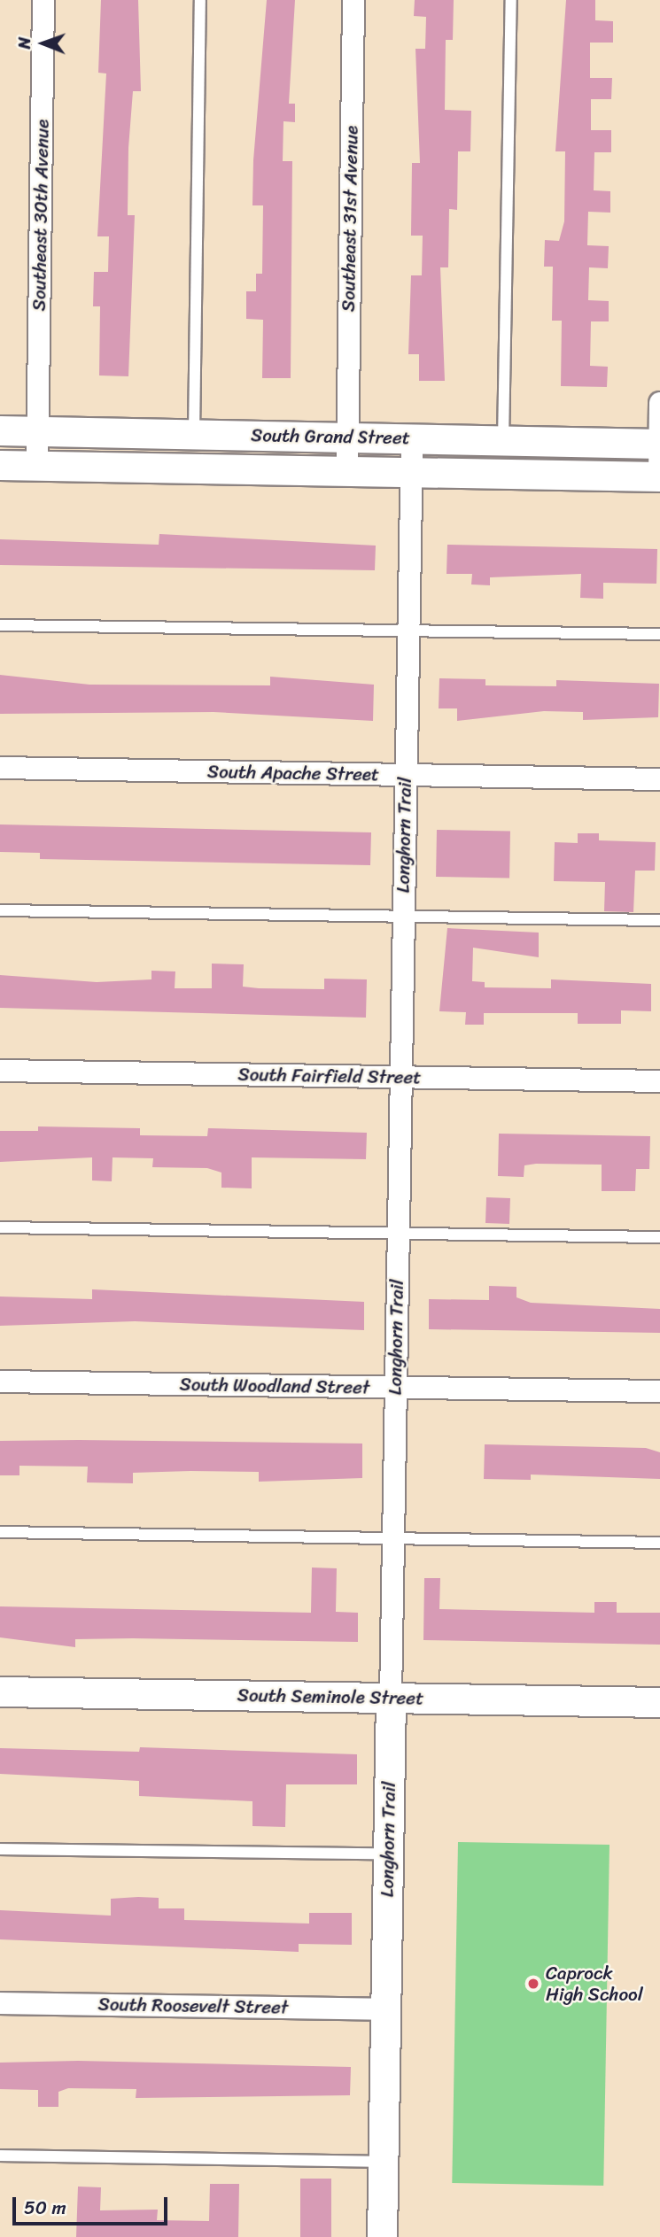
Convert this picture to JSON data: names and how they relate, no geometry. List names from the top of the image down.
{
  "streets": {
    "main road": ["South Grand Street", "Longhorn Trail", "South Seminole Street"],
    "street": [
      "Southeast 30th Avenue",
      "Southeast 31st Avenue",
      "South Apache Street",
      "South Fairfield Street",
      "South Woodland Street",
      "South Roosevelt Street"
    ]
  },
  "crossings": [
    ["Southeast 30th Avenue", "South Grand Street"],
    ["Southeast 31st Avenue", "South Grand Street"],
    ["South Grand Street", "Longhorn Trail"],
    ["South Apache Street", "Longhorn Trail"],
    ["Longhorn Trail", "South Fairfield Street"],
    ["Longhorn Trail", "South Woodland Street"],
    ["Longhorn Trail", "South Seminole Street"],
    ["Longhorn Trail", "South Roosevelt Street"]
  ],
  "places": ["Caprock High School"],
  "scale_bar": "50 m",
  "north": "left"
}
